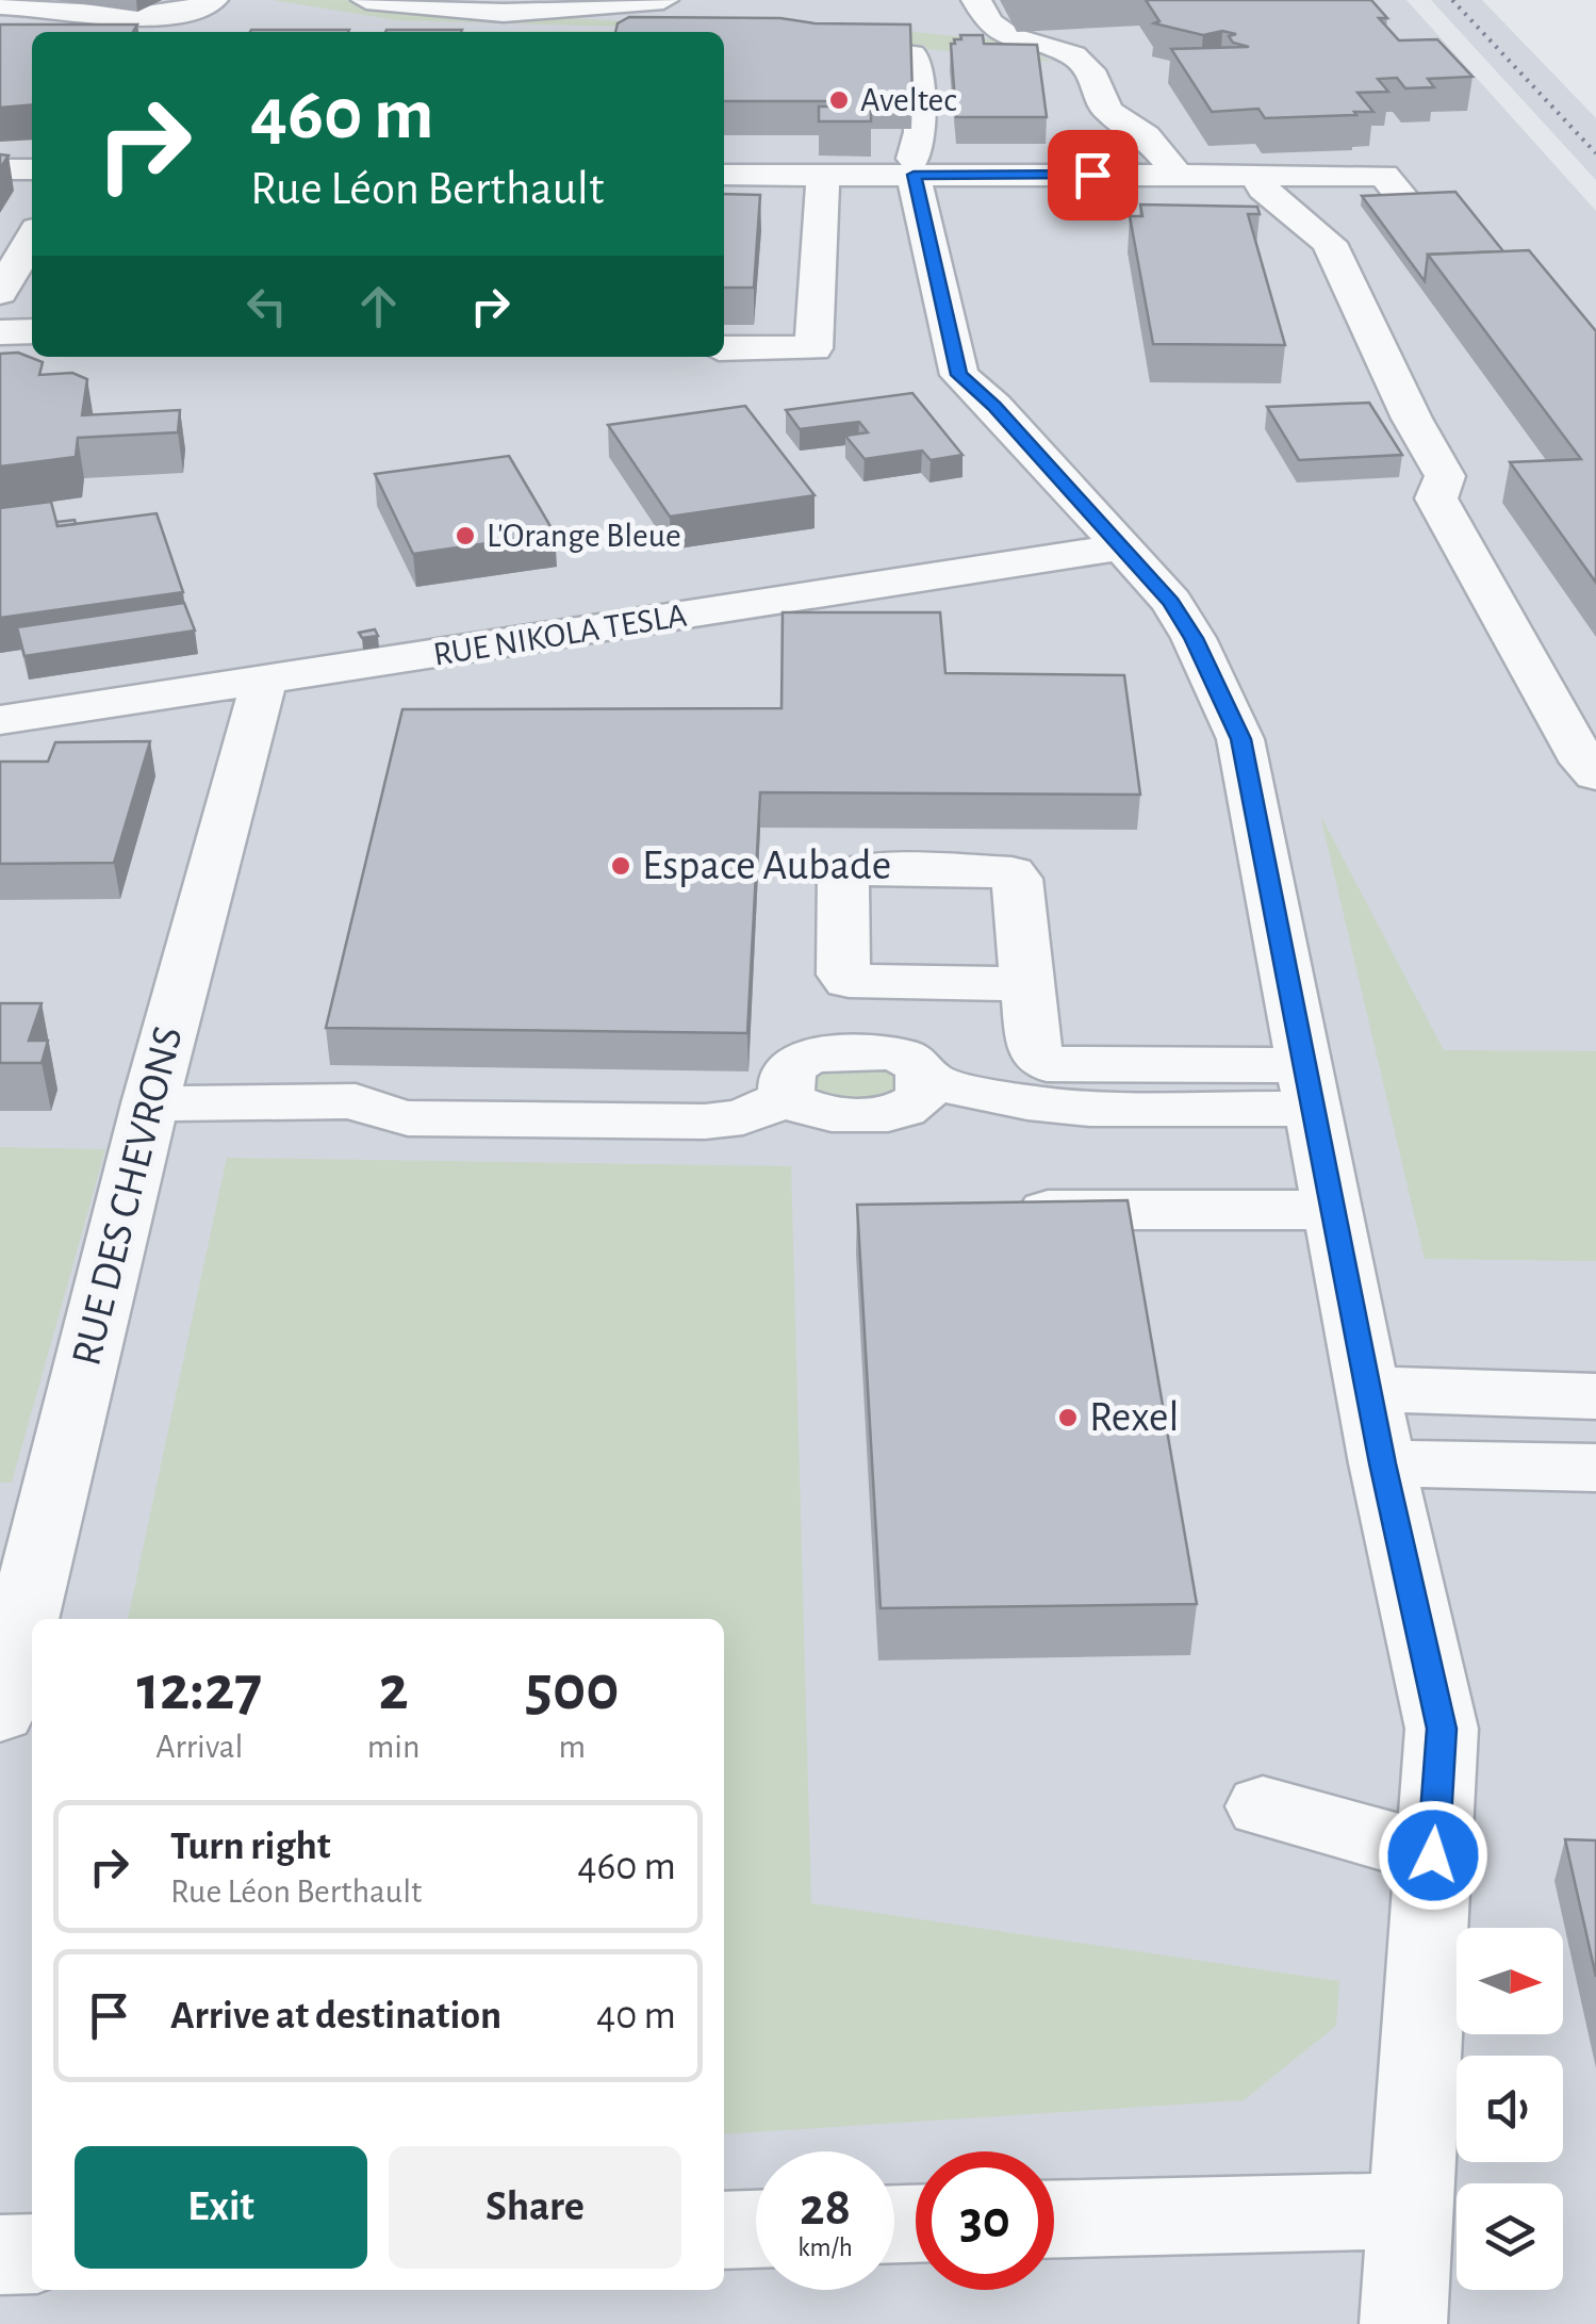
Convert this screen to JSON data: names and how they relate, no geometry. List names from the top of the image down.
{
  "streets": {
    "street": ["RUE NIKOLA TESLA", "RUE DES CHEVRONS"]
  },
  "crossings": [
    ["RUE NIKOLA TESLA", "RUE DES CHEVRONS"]
  ],
  "places": [
    "Aveltec",
    "L'Orange Bleue",
    "Espace Aubade",
    "Rexel"
  ],
  "north": "right",
  "page": {
    "turn": ["460 m", "Rue Léon Berthault"],
    "eta": [
      "12:27",
      "Arrival",
      "2",
      "min",
      "500",
      "m"
    ],
    "list": [
      {
        "name": "Turn right",
        "note": "Rue Léon Berthault",
        "value": "460 m"
      },
      {
        "name": "Arrive at destination",
        "value": "40 m"
      }
    ],
    "buttons": ["Exit", "Share"],
    "speed": "28 km/h",
    "limit": "30"
  }
}
